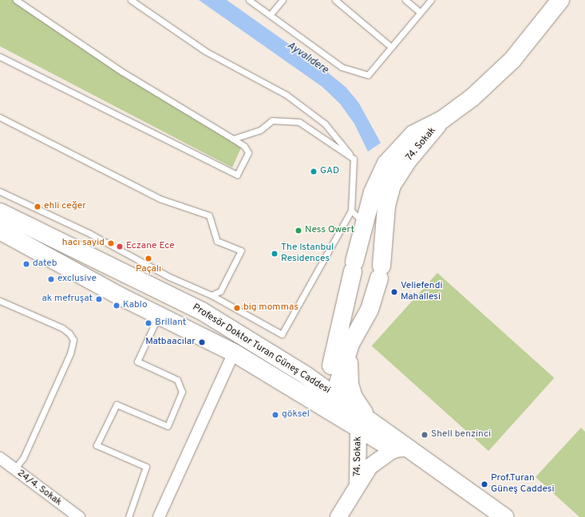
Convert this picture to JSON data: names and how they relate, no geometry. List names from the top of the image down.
{
  "streets": {
    "main road": ["74. Sokak", "Profesör Doktor Turan Güneş Caddesi"],
    "street": ["24/4. Sokak"]
  },
  "crossings": [
    ["74. Sokak", "Profesör Doktor Turan Güneş Caddesi"]
  ],
  "water": ["Ayvalıdere"],
  "places": [
    "GAD",
    "ehli ceğer",
    "Ness Qwert",
    "hacı sayid",
    "Eczane Ece",
    "The Istanbul Residences",
    "Paçalı",
    "dateb",
    "exclusive",
    "Veliefendi Mahallesi",
    "ak mefruşat",
    "Kablo",
    "big mommas",
    "Brillant",
    "Matbaacılar",
    "göksel",
    "Shell benzinci",
    "Prof.Turan Güneş Caddesi"
  ]
}
